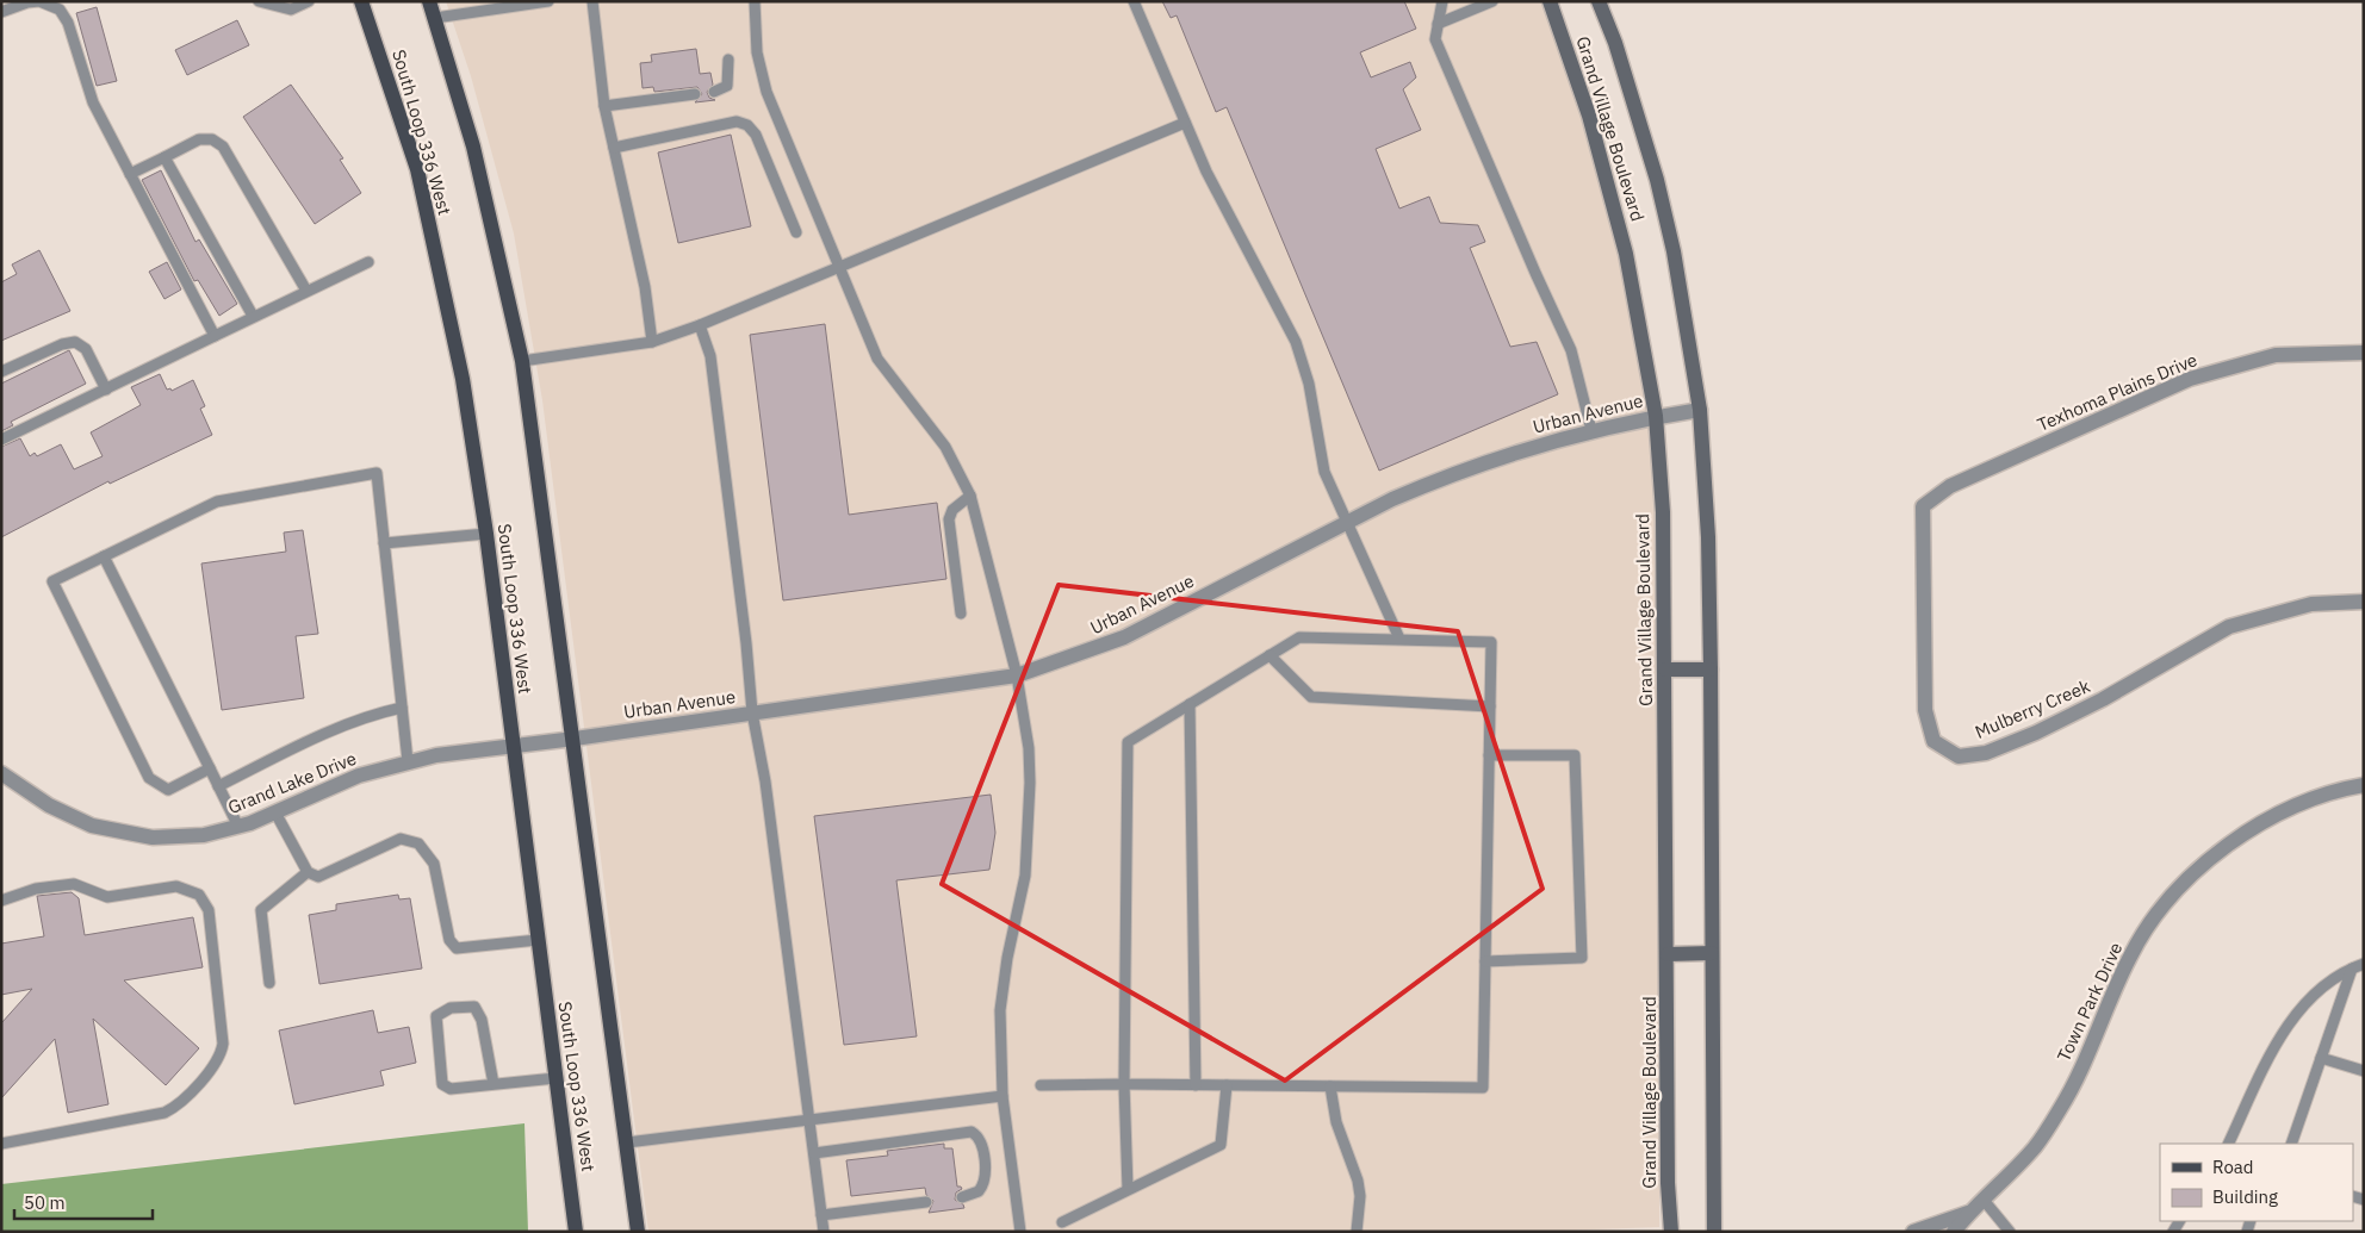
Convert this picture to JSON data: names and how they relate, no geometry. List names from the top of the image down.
{
  "streets": {
    "main road": ["South Loop 336 West"],
    "street": [
      "Grand Village Boulevard",
      "Texhoma Plains Drive",
      "Urban Avenue",
      "Mulberry Creek",
      "Grand Lake Drive",
      "Town Park Drive"
    ]
  },
  "crossings": [
    ["Grand Village Boulevard", "Urban Avenue"],
    ["South Loop 336 West", "Grand Lake Drive"],
    ["Texhoma Plains Drive", "Mulberry Creek"],
    ["Urban Avenue", "Grand Lake Drive"]
  ],
  "legend": ["Road", "Building"],
  "scale_bar": "50 m"
}
